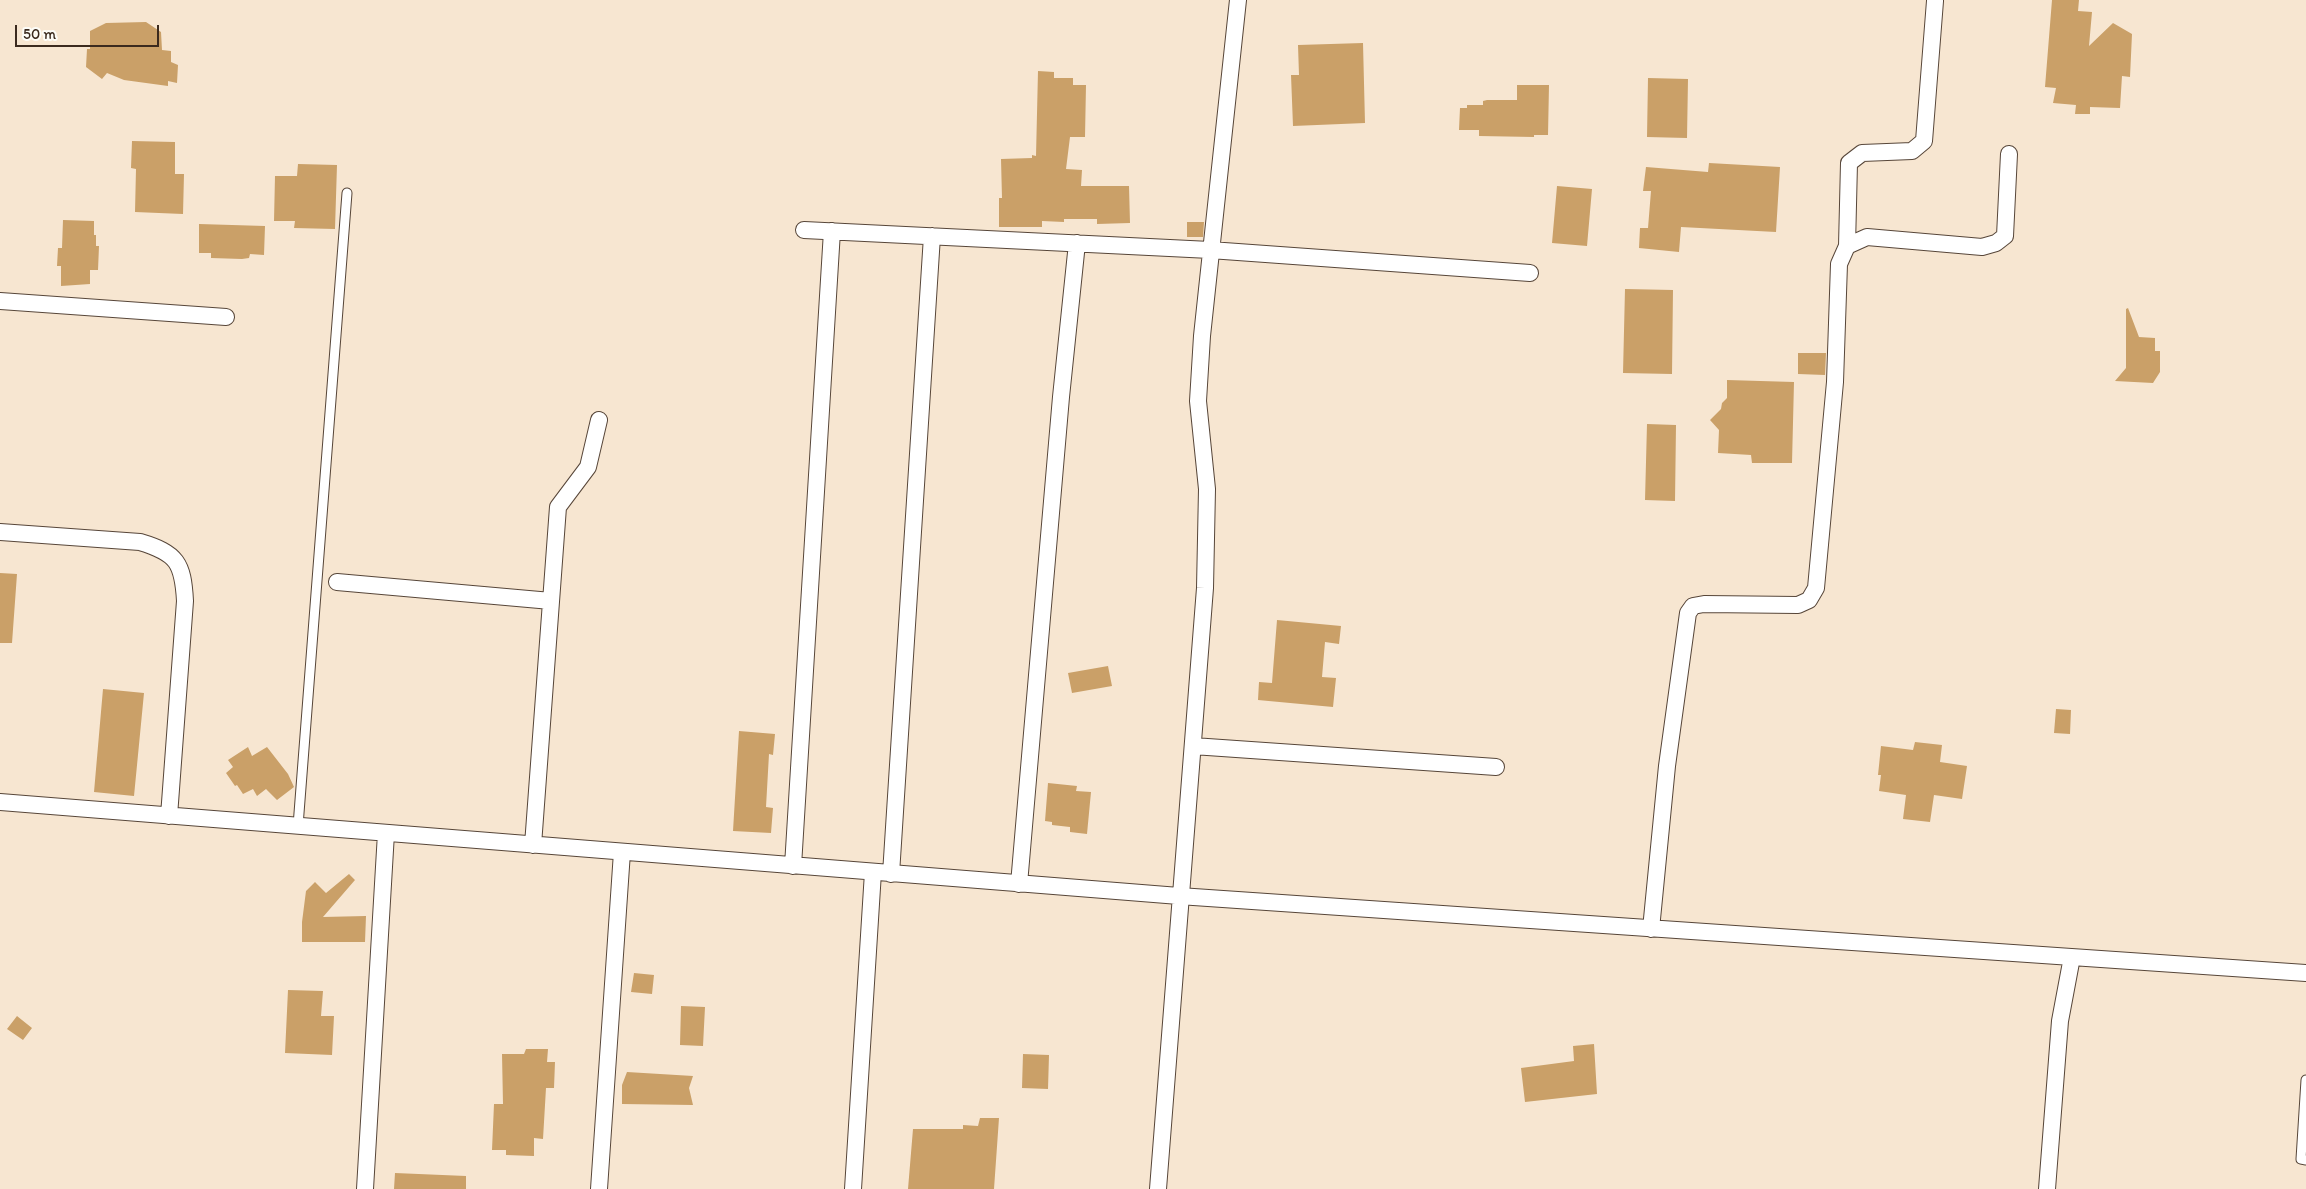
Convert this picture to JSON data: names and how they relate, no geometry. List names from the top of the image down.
{
  "scale_bar": "50 m"
}
